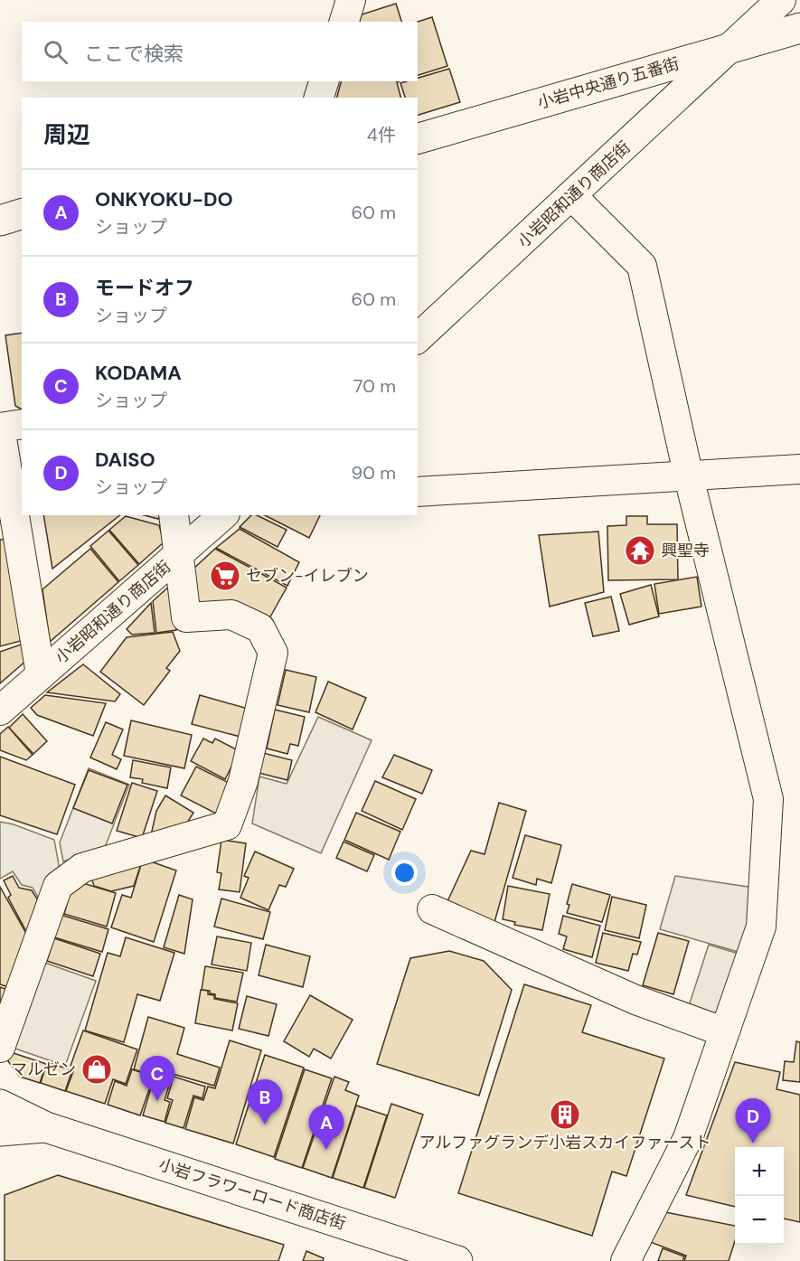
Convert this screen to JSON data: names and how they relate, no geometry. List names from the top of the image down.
{
  "streets": {
    "street": ["小岩中央通り五番街", "小岩昭和通り商店街", "小岩フラワーロード商店街"]
  },
  "crossings": [
    ["小岩中央通り五番街", "小岩昭和通り商店街"]
  ],
  "places": {
    "temple": ["興聖寺"],
    "supermarket": ["セブン-イレブン"],
    "shop": ["マルゼン"],
    "building": ["アルファグランデ小岩スカイファースト"]
  },
  "page": {
    "search": "ここで検索",
    "heading": ["周辺", "4件"],
    "list": [
      {
        "mark": "A",
        "name": "ONKYOKU-DO",
        "note": "ショップ",
        "value": "60 m"
      },
      {
        "mark": "B",
        "name": "モードオフ",
        "note": "ショップ",
        "value": "60 m"
      },
      {
        "mark": "C",
        "name": "KODAMA",
        "note": "ショップ",
        "value": "70 m"
      },
      {
        "mark": "D",
        "name": "DAISO",
        "note": "ショップ",
        "value": "90 m"
      }
    ],
    "pins": [
      "C",
      "B",
      "D",
      "A"
    ],
    "map_buttons": ["+", "−"]
  }
}
